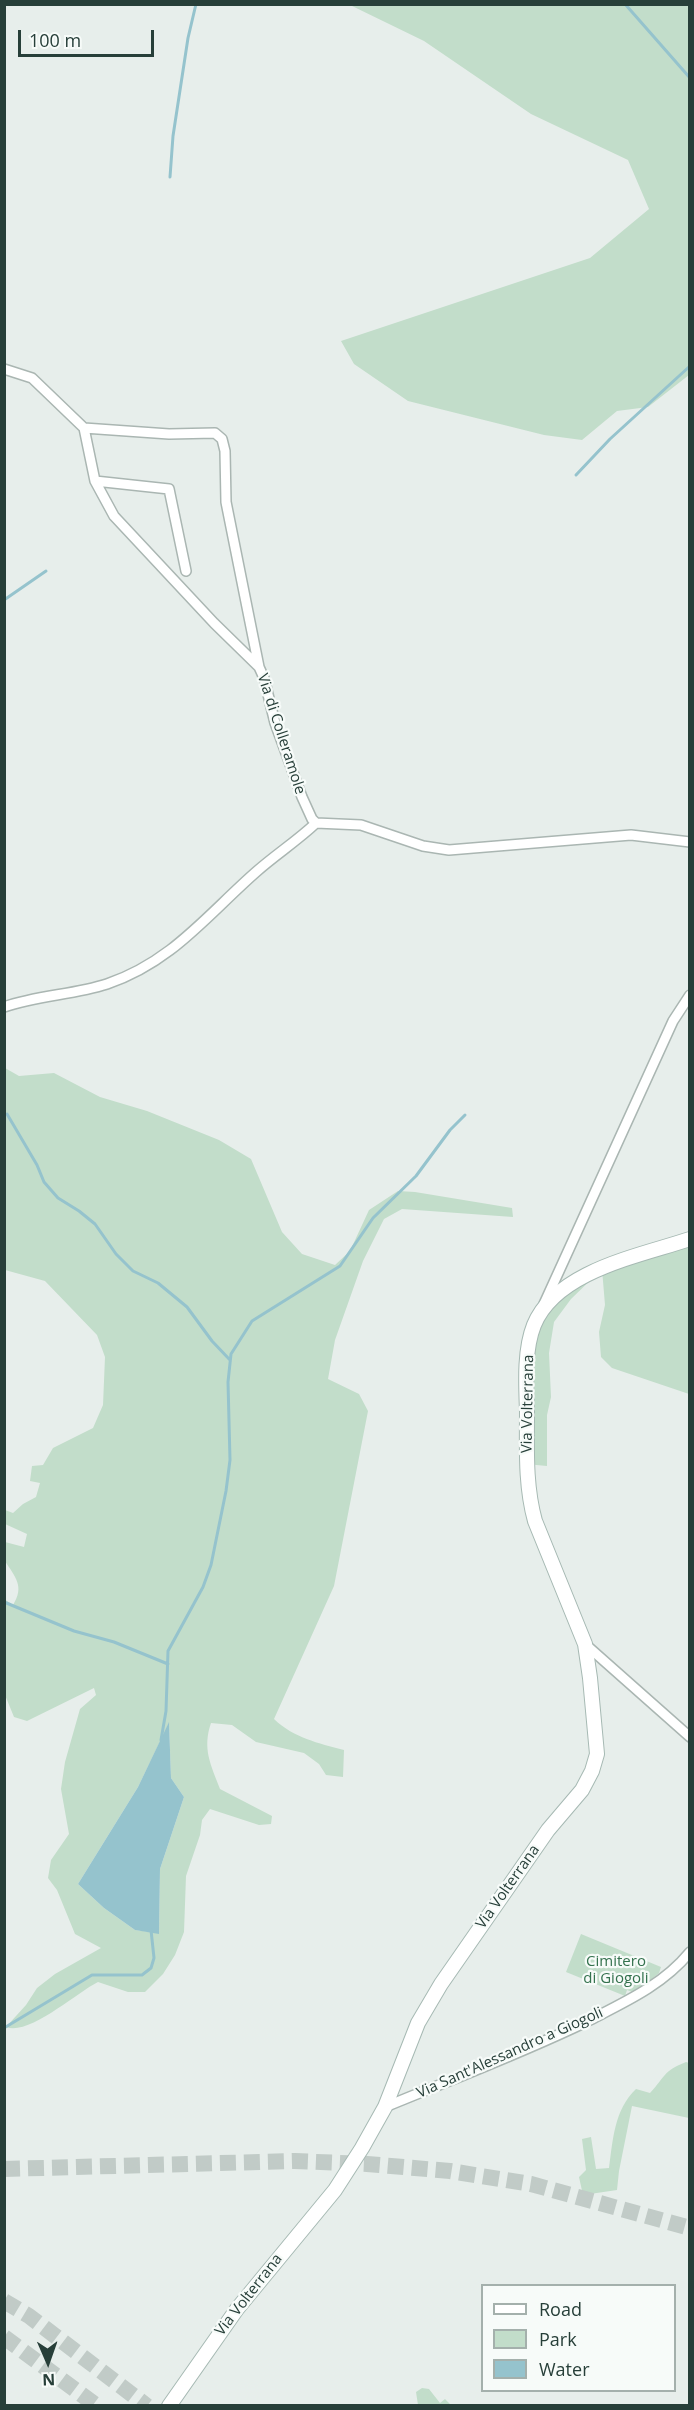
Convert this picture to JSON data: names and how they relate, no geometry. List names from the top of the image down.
{
  "streets": {
    "main road": ["Via Volterrana"],
    "street": ["Via di Colleramole", "Via Sant'Alessandro a Giogoli"]
  },
  "crossings": [
    ["Via Volterrana", "Via Sant'Alessandro a Giogoli"]
  ],
  "parks": ["Cimitero di Giogoli"],
  "legend": ["Road", "Park", "Water"],
  "scale_bar": "100 m",
  "north": "bottom"
}
